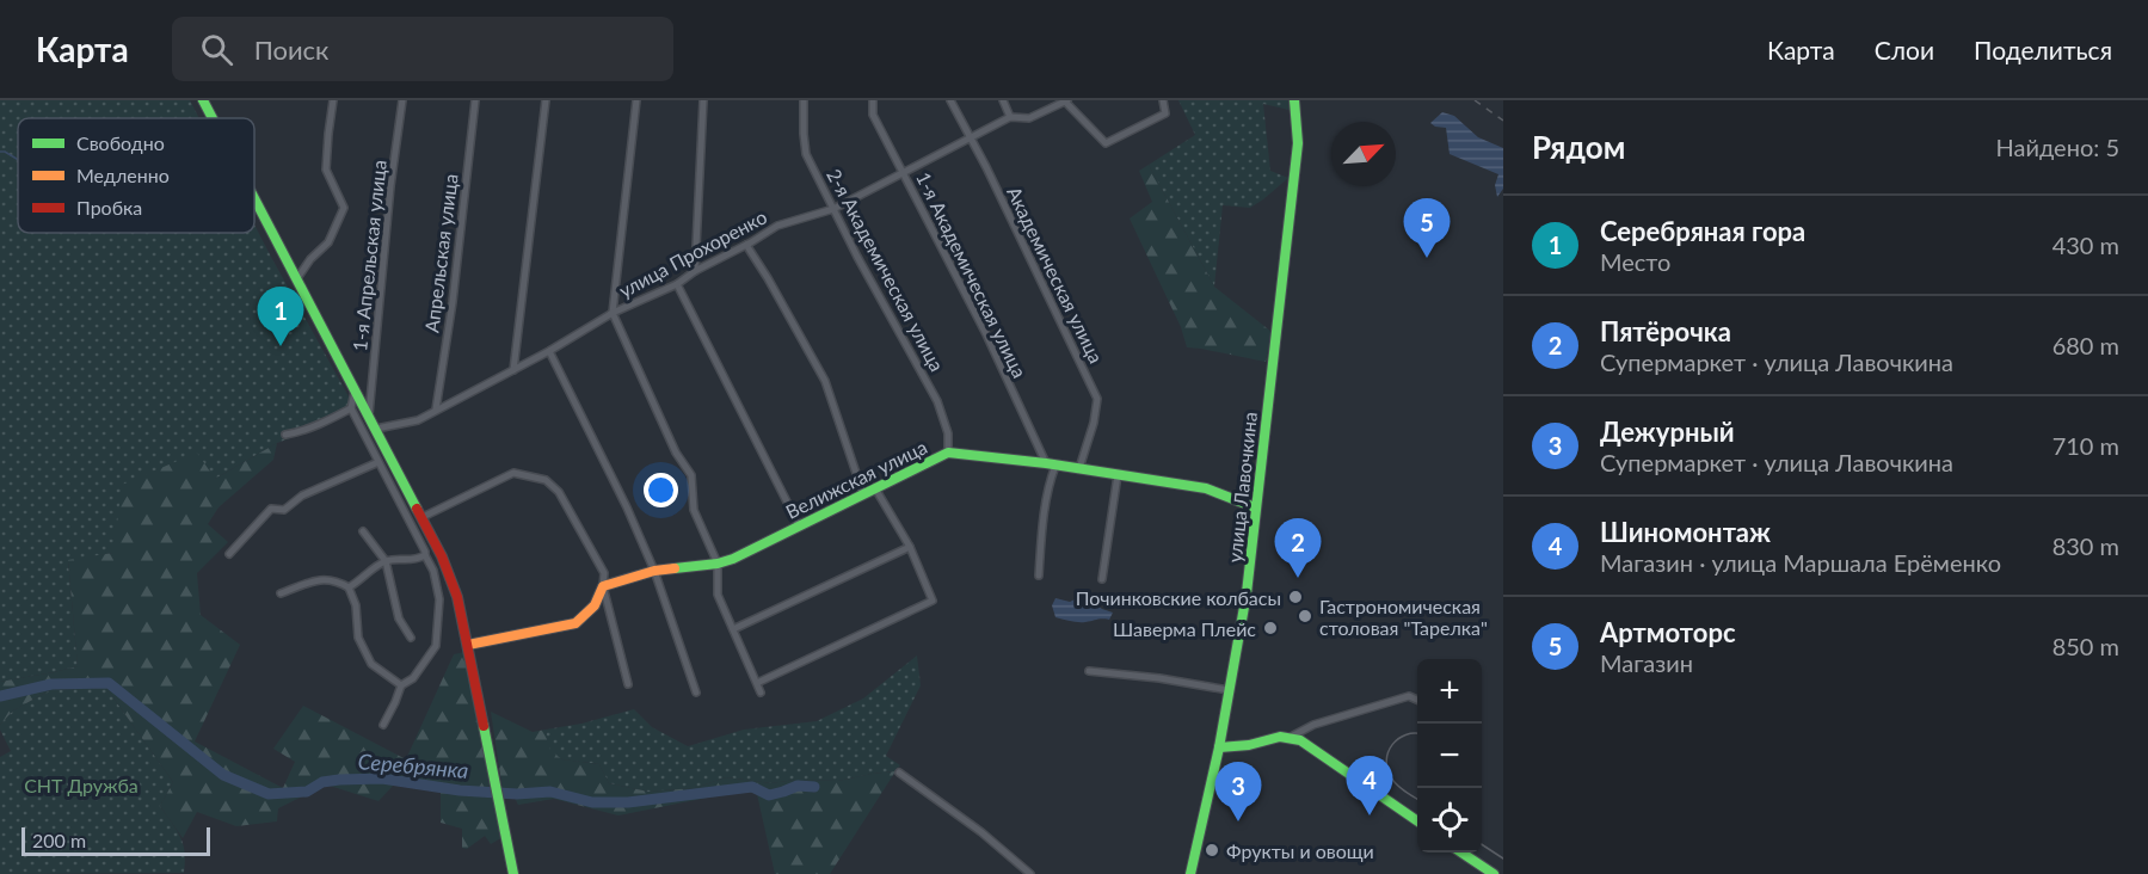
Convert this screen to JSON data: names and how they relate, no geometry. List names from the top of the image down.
{
  "streets": {
    "street": [
      "Апрельская улица",
      "улица Прохоренко",
      "1-я Апрельская улица",
      "2-я Академическая улица",
      "1-я Академическая улица",
      "Академическая улица",
      "Велижская улица",
      "улица Лавочкина"
    ]
  },
  "crossings": [
    ["Апрельская улица", "улица Прохоренко"],
    ["улица Прохоренко", "2-я Академическая улица"],
    ["улица Прохоренко", "1-я Академическая улица"],
    ["улица Прохоренко", "Академическая улица"],
    ["2-я Академическая улица", "Велижская улица"],
    ["1-я Академическая улица", "Велижская улица"],
    ["Академическая улица", "Велижская улица"],
    ["Велижская улица", "улица Лавочкина"]
  ],
  "water": ["Серебрянка"],
  "parks": ["СНТ Дружба"],
  "places": [
    "Починковские колбасы",
    "Гастрономическая столовая \"Тарелка\"",
    "Шаверма Плейс",
    "Фрукты и овощи"
  ],
  "legend": ["Свободно", "Медленно", "Пробка"],
  "scale_bar": "200 m",
  "north": "top right",
  "page": {
    "header": "Карта",
    "search": "Поиск",
    "nav": ["Карта", "Слои", "Поделиться"],
    "heading": ["Рядом", "Найдено: 5"],
    "list": [
      {
        "mark": "1",
        "name": "Серебряная гора",
        "note": "Место",
        "value": "430 m"
      },
      {
        "mark": "2",
        "name": "Пятёрочка",
        "note": "Супермаркет · улица Лавочкина",
        "value": "680 m"
      },
      {
        "mark": "3",
        "name": "Дежурный",
        "note": "Супермаркет · улица Лавочкина",
        "value": "710 m"
      },
      {
        "mark": "4",
        "name": "Шиномонтаж",
        "note": "Магазин · улица Маршала Ерёменко",
        "value": "830 m"
      },
      {
        "mark": "5",
        "name": "Артмоторс",
        "note": "Магазин",
        "value": "850 m"
      }
    ],
    "pins": [
      "5",
      "1",
      "2",
      "4",
      "3"
    ],
    "map_buttons": ["+", "−"],
    "scale": "200 m"
  }
}
